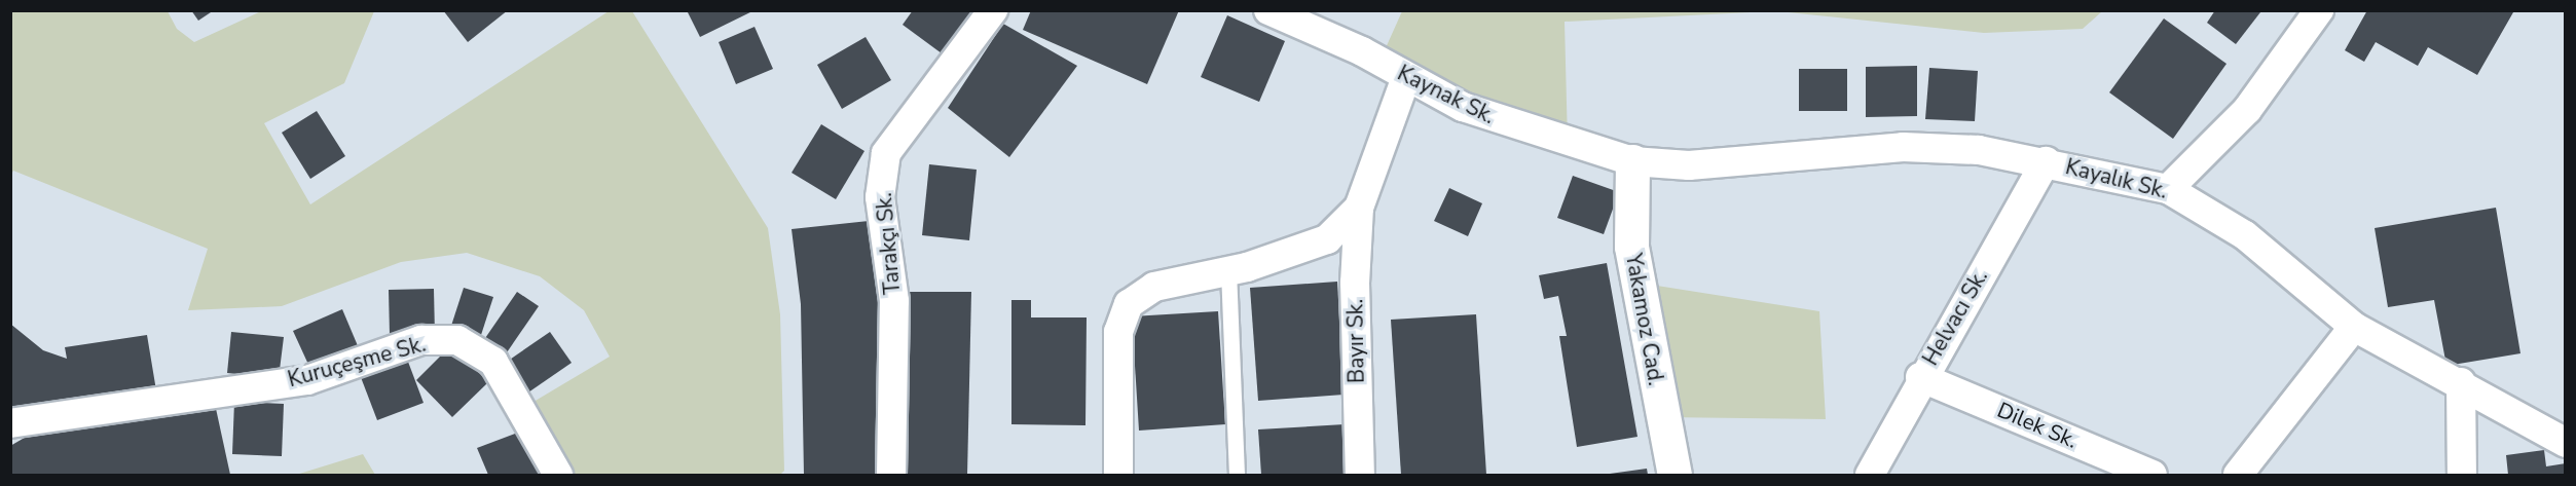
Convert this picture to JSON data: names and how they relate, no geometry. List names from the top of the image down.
{
  "streets": {
    "street": [
      "Kaynak Sk.",
      "Kayalık Sk.",
      "Tarakçı Sk.",
      "Helvacı Sk.",
      "Yakamoz Cad.",
      "Bayır Sk.",
      "Kuruçeşme Sk.",
      "Dilek Sk."
    ]
  },
  "crossings": [
    ["Kaynak Sk.", "Kayalık Sk."],
    ["Kaynak Sk.", "Yakamoz Cad."],
    ["Kayalık Sk.", "Helvacı Sk."],
    ["Kayalık Sk.", "Yakamoz Cad."],
    ["Helvacı Sk.", "Dilek Sk."]
  ]
}
